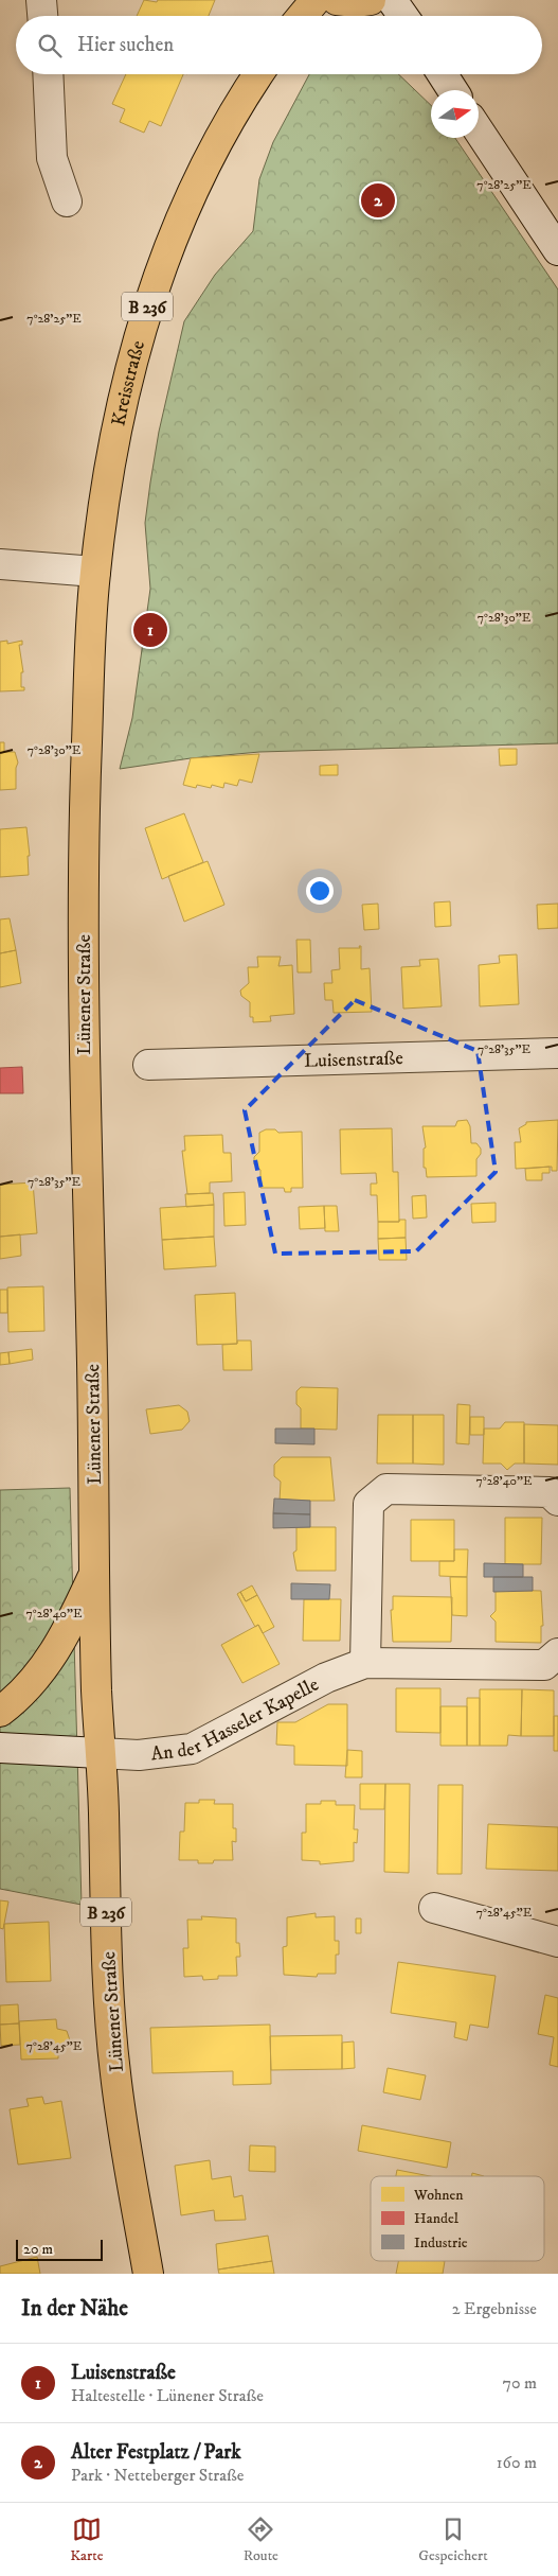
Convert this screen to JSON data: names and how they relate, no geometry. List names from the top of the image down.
{
  "streets": {
    "main road": ["B 236", "Kreisstraße", "Lünener Straße"],
    "street": ["Luisenstraße", "An der Hasseler Kapelle"]
  },
  "crossings": [
    ["B 236", "Lünener Straße"],
    ["Kreisstraße", "Lünener Straße"],
    ["Lünener Straße", "An der Hasseler Kapelle"]
  ],
  "legend": ["Wohnen", "Handel", "Industrie"],
  "scale_bar": "20 m",
  "north": "right",
  "page": {
    "search": "Hier suchen",
    "pins": ["2", "1"],
    "scale": "20 m",
    "heading": ["In der Nähe", "2 Ergebnisse"],
    "list": [
      {
        "mark": "1",
        "name": "Luisenstraße",
        "note": "Haltestelle · Lünener Straße",
        "value": "70 m"
      },
      {
        "mark": "2",
        "name": "Alter Festplatz / Park",
        "note": "Park · Netteberger Straße",
        "value": "160 m"
      }
    ],
    "nav": ["Karte", "Route", "Gespeichert"]
  },
  "coordinates": [
    "7°28'25\"E",
    "7°28'30\"E",
    "7°28'35\"E",
    "7°28'40\"E",
    "7°28'45\"E"
  ]
}
